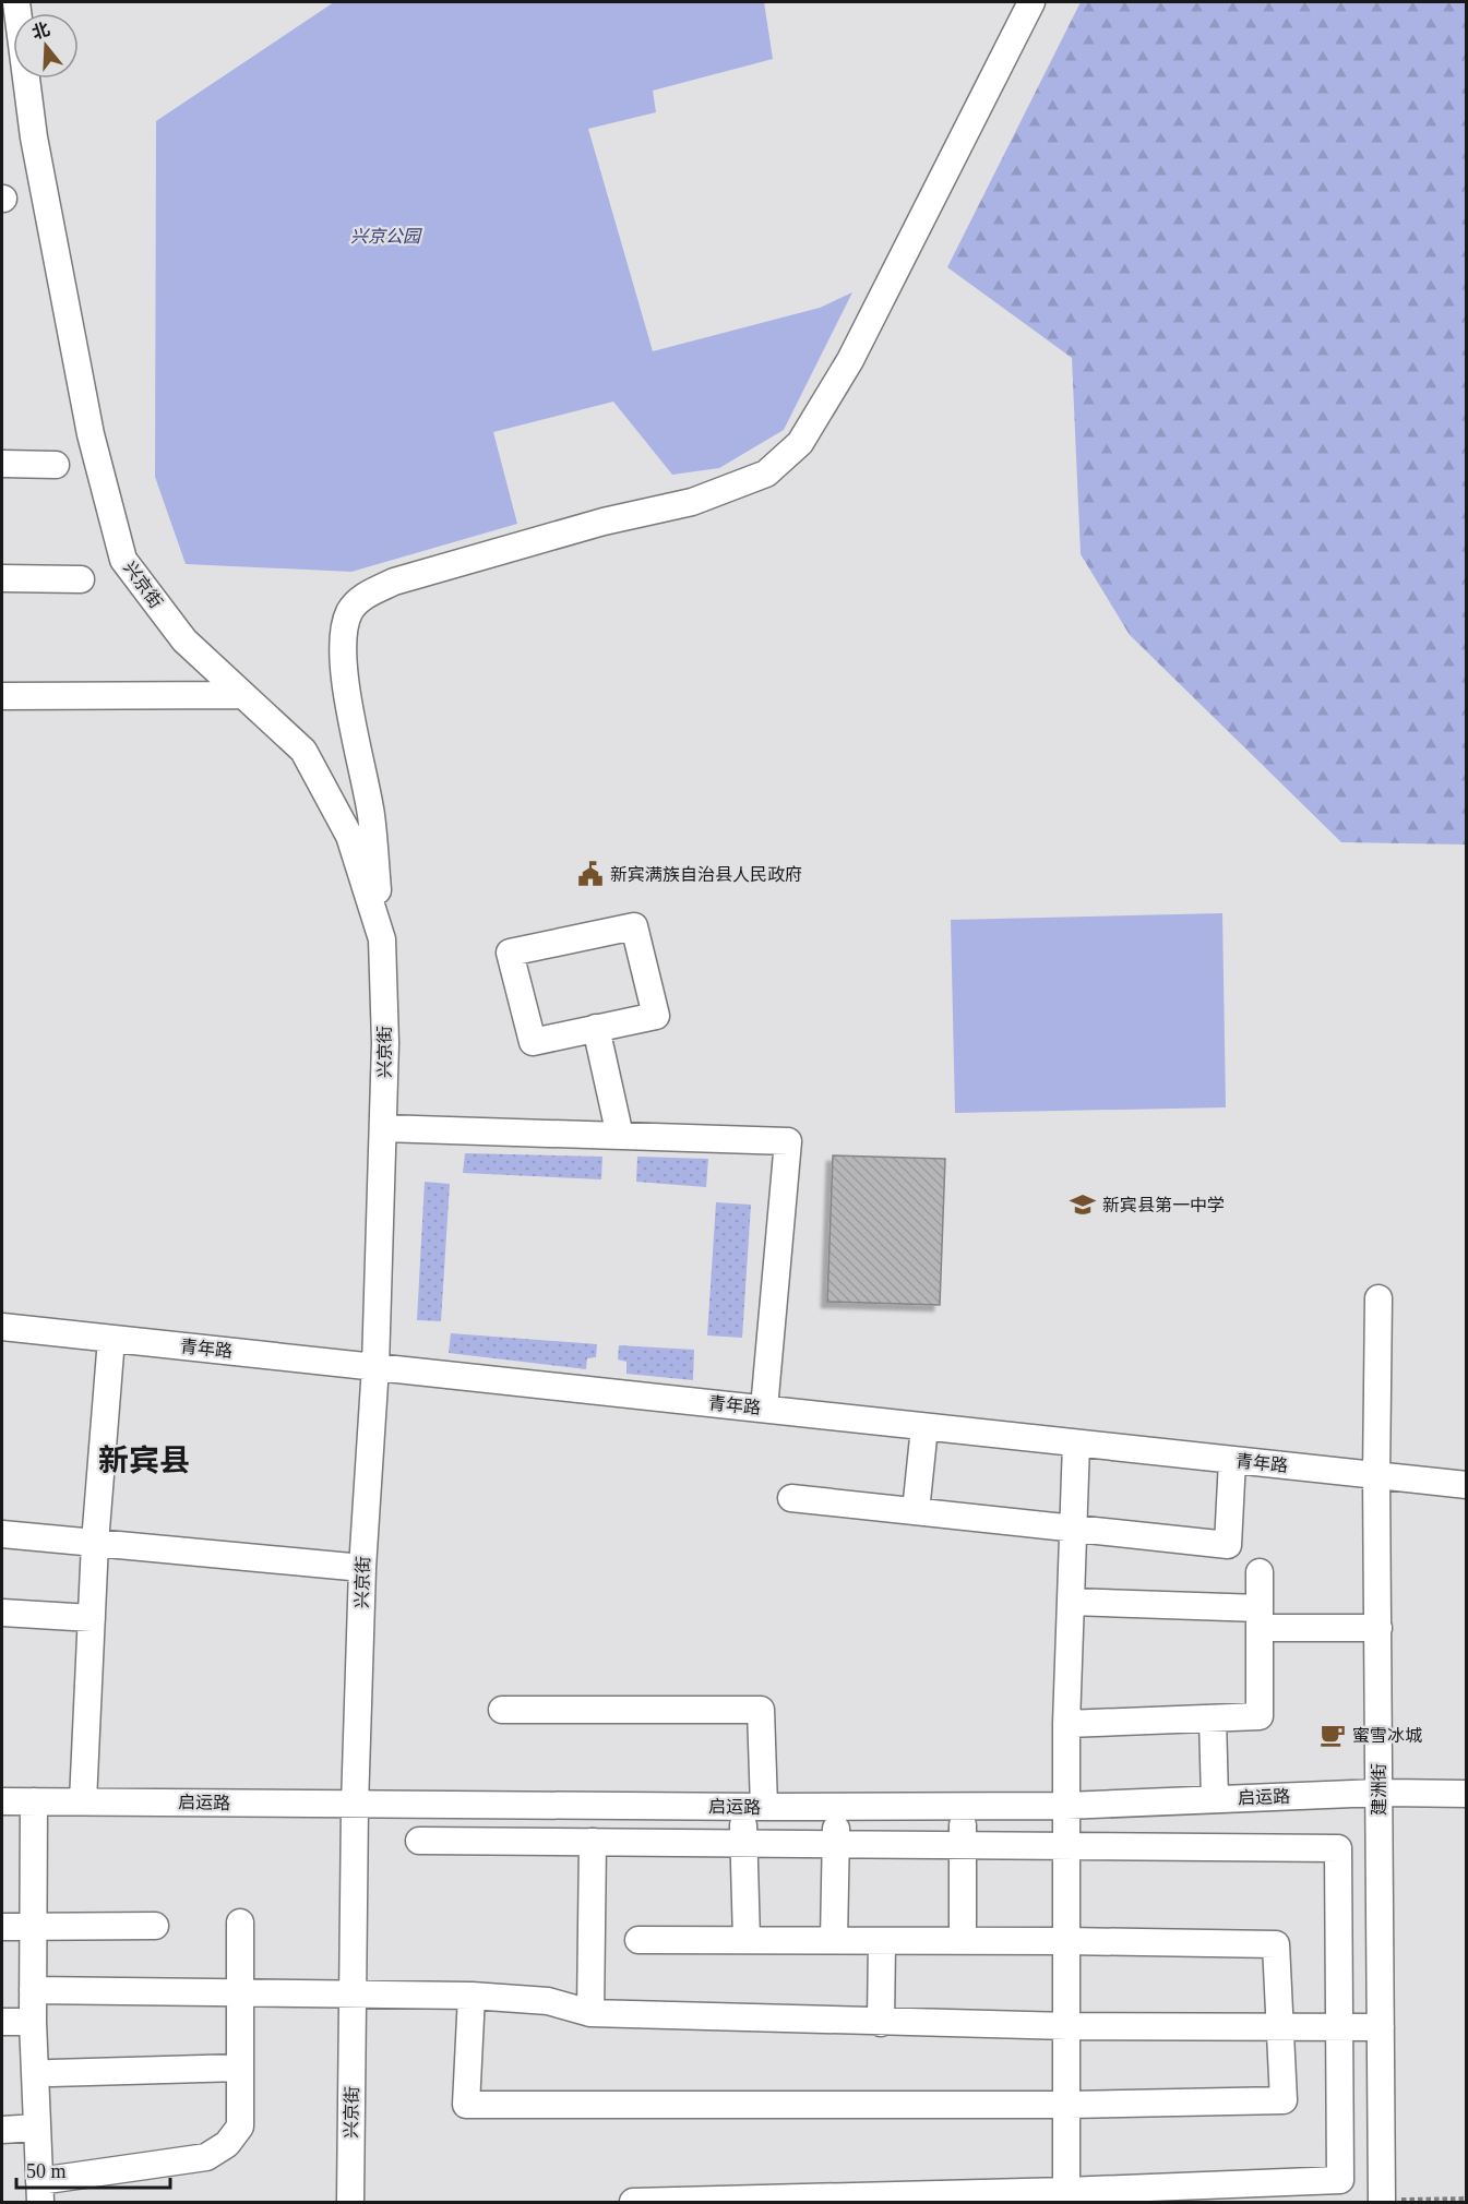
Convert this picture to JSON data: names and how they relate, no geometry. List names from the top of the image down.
{
  "streets": {
    "street": [
      "兴京街",
      "青年路",
      "建洲街",
      "启运路"
    ]
  },
  "crossings": [
    ["兴京街", "青年路"],
    ["兴京街", "启运路"],
    ["青年路", "建洲街"],
    ["建洲街", "启运路"]
  ],
  "districts": ["新宾县"],
  "parks": ["兴京公园"],
  "places": {
    "public building": ["新宾满族自治县人民政府"],
    "school or university": ["新宾县第一中学"],
    "cafe": ["蜜雪冰城"]
  },
  "scale_bar": "50 m",
  "north": "top"
}
